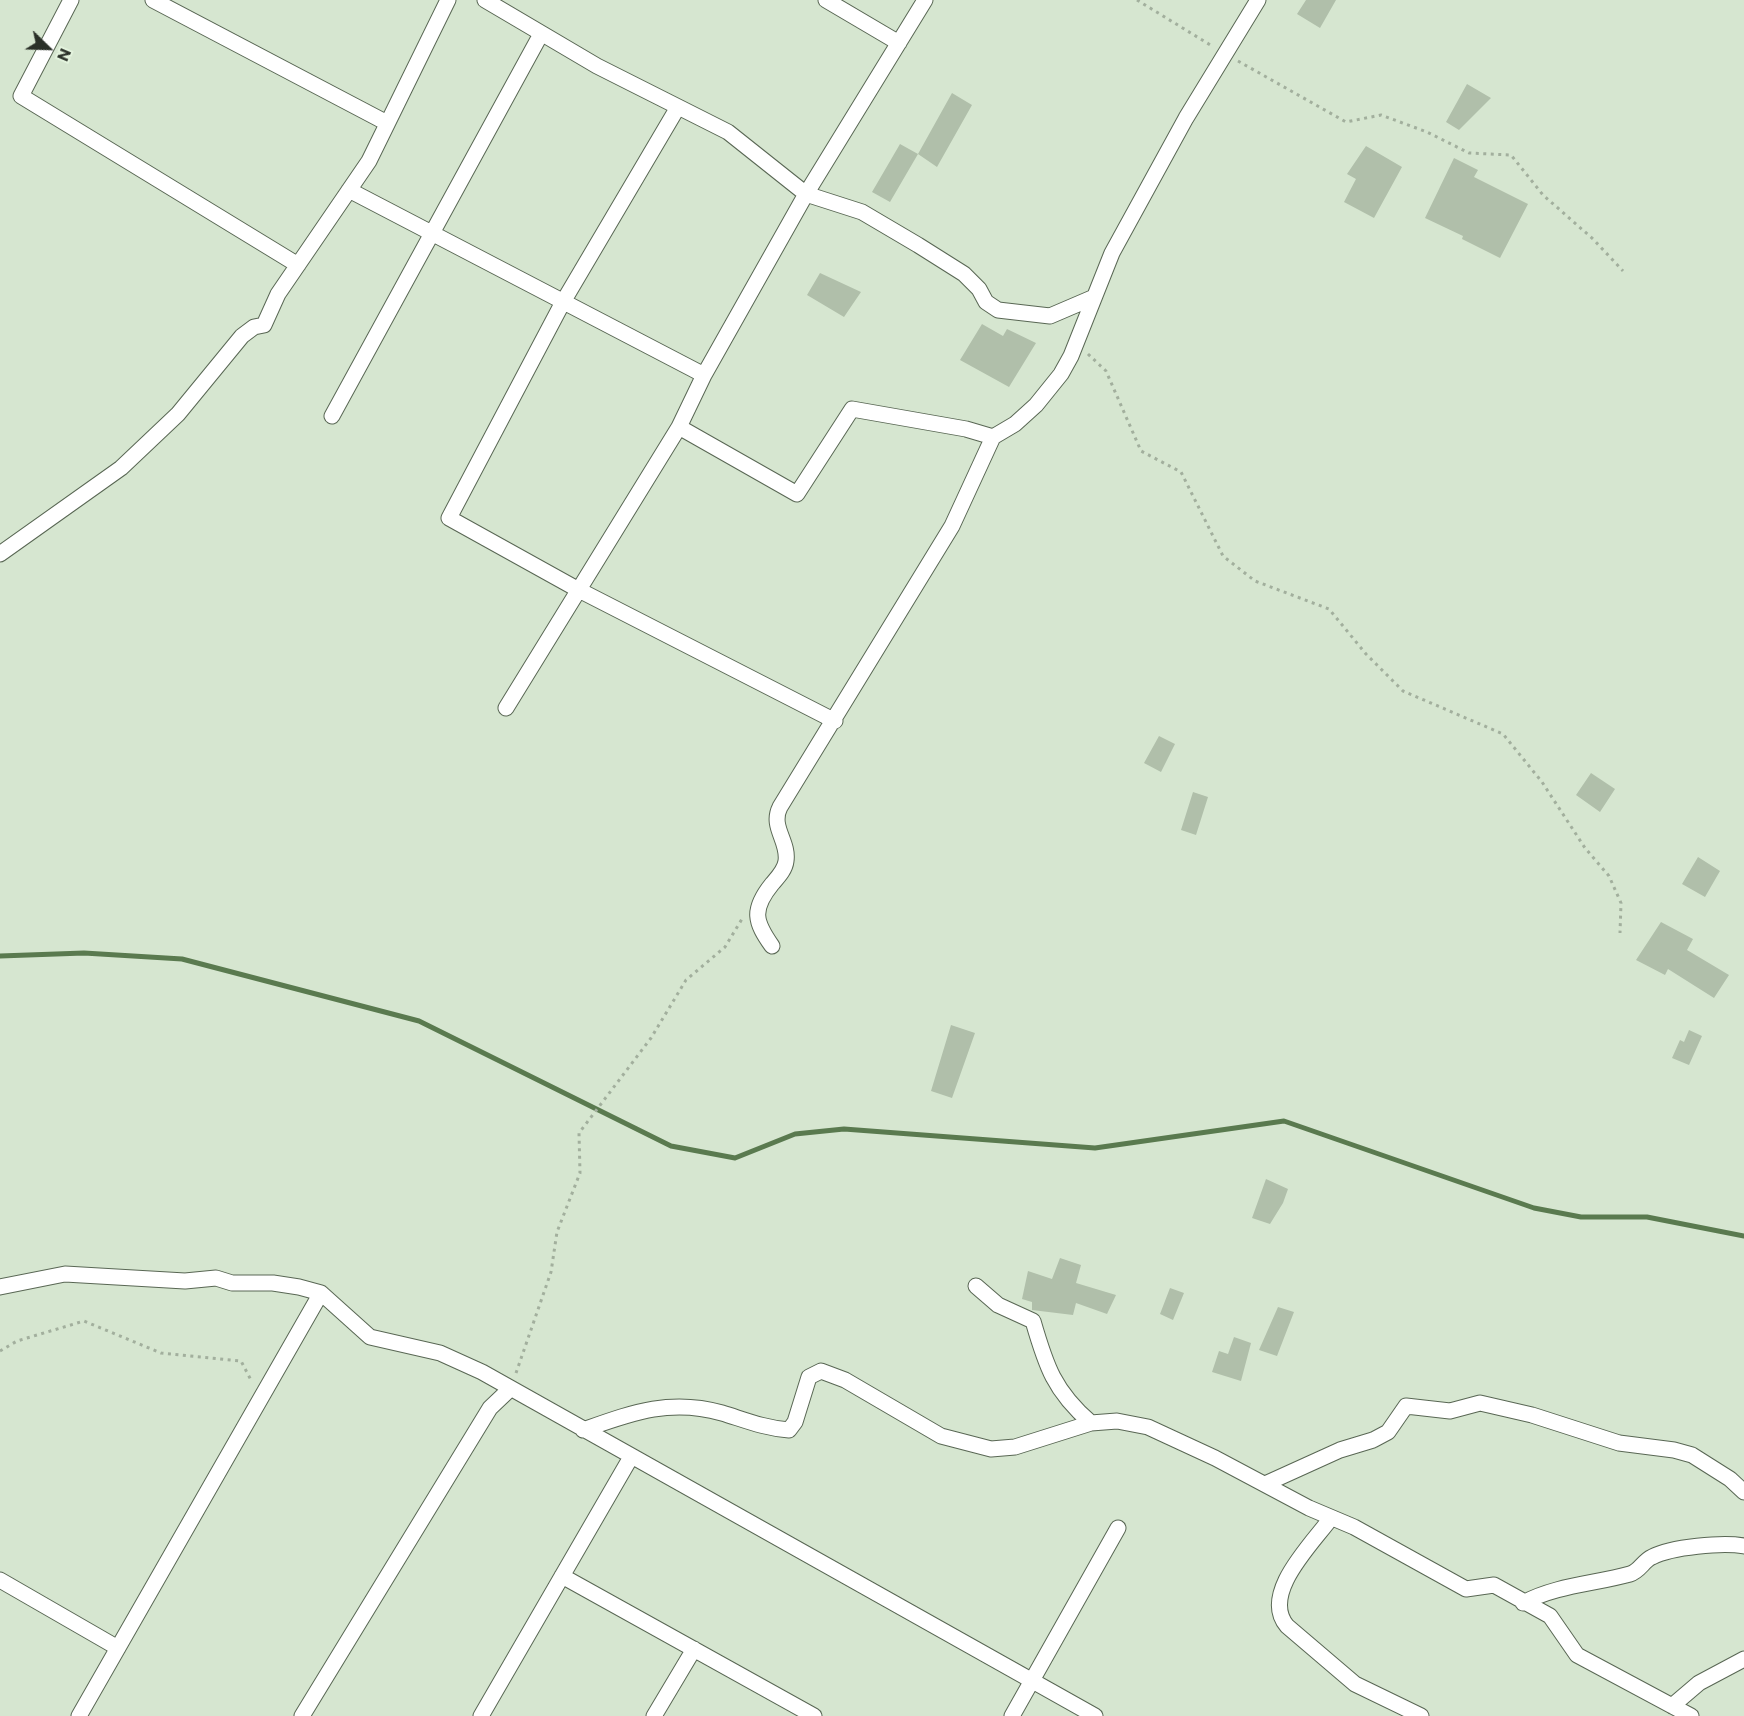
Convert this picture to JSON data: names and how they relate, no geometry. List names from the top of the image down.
{
  "north": "bottom right"
}
